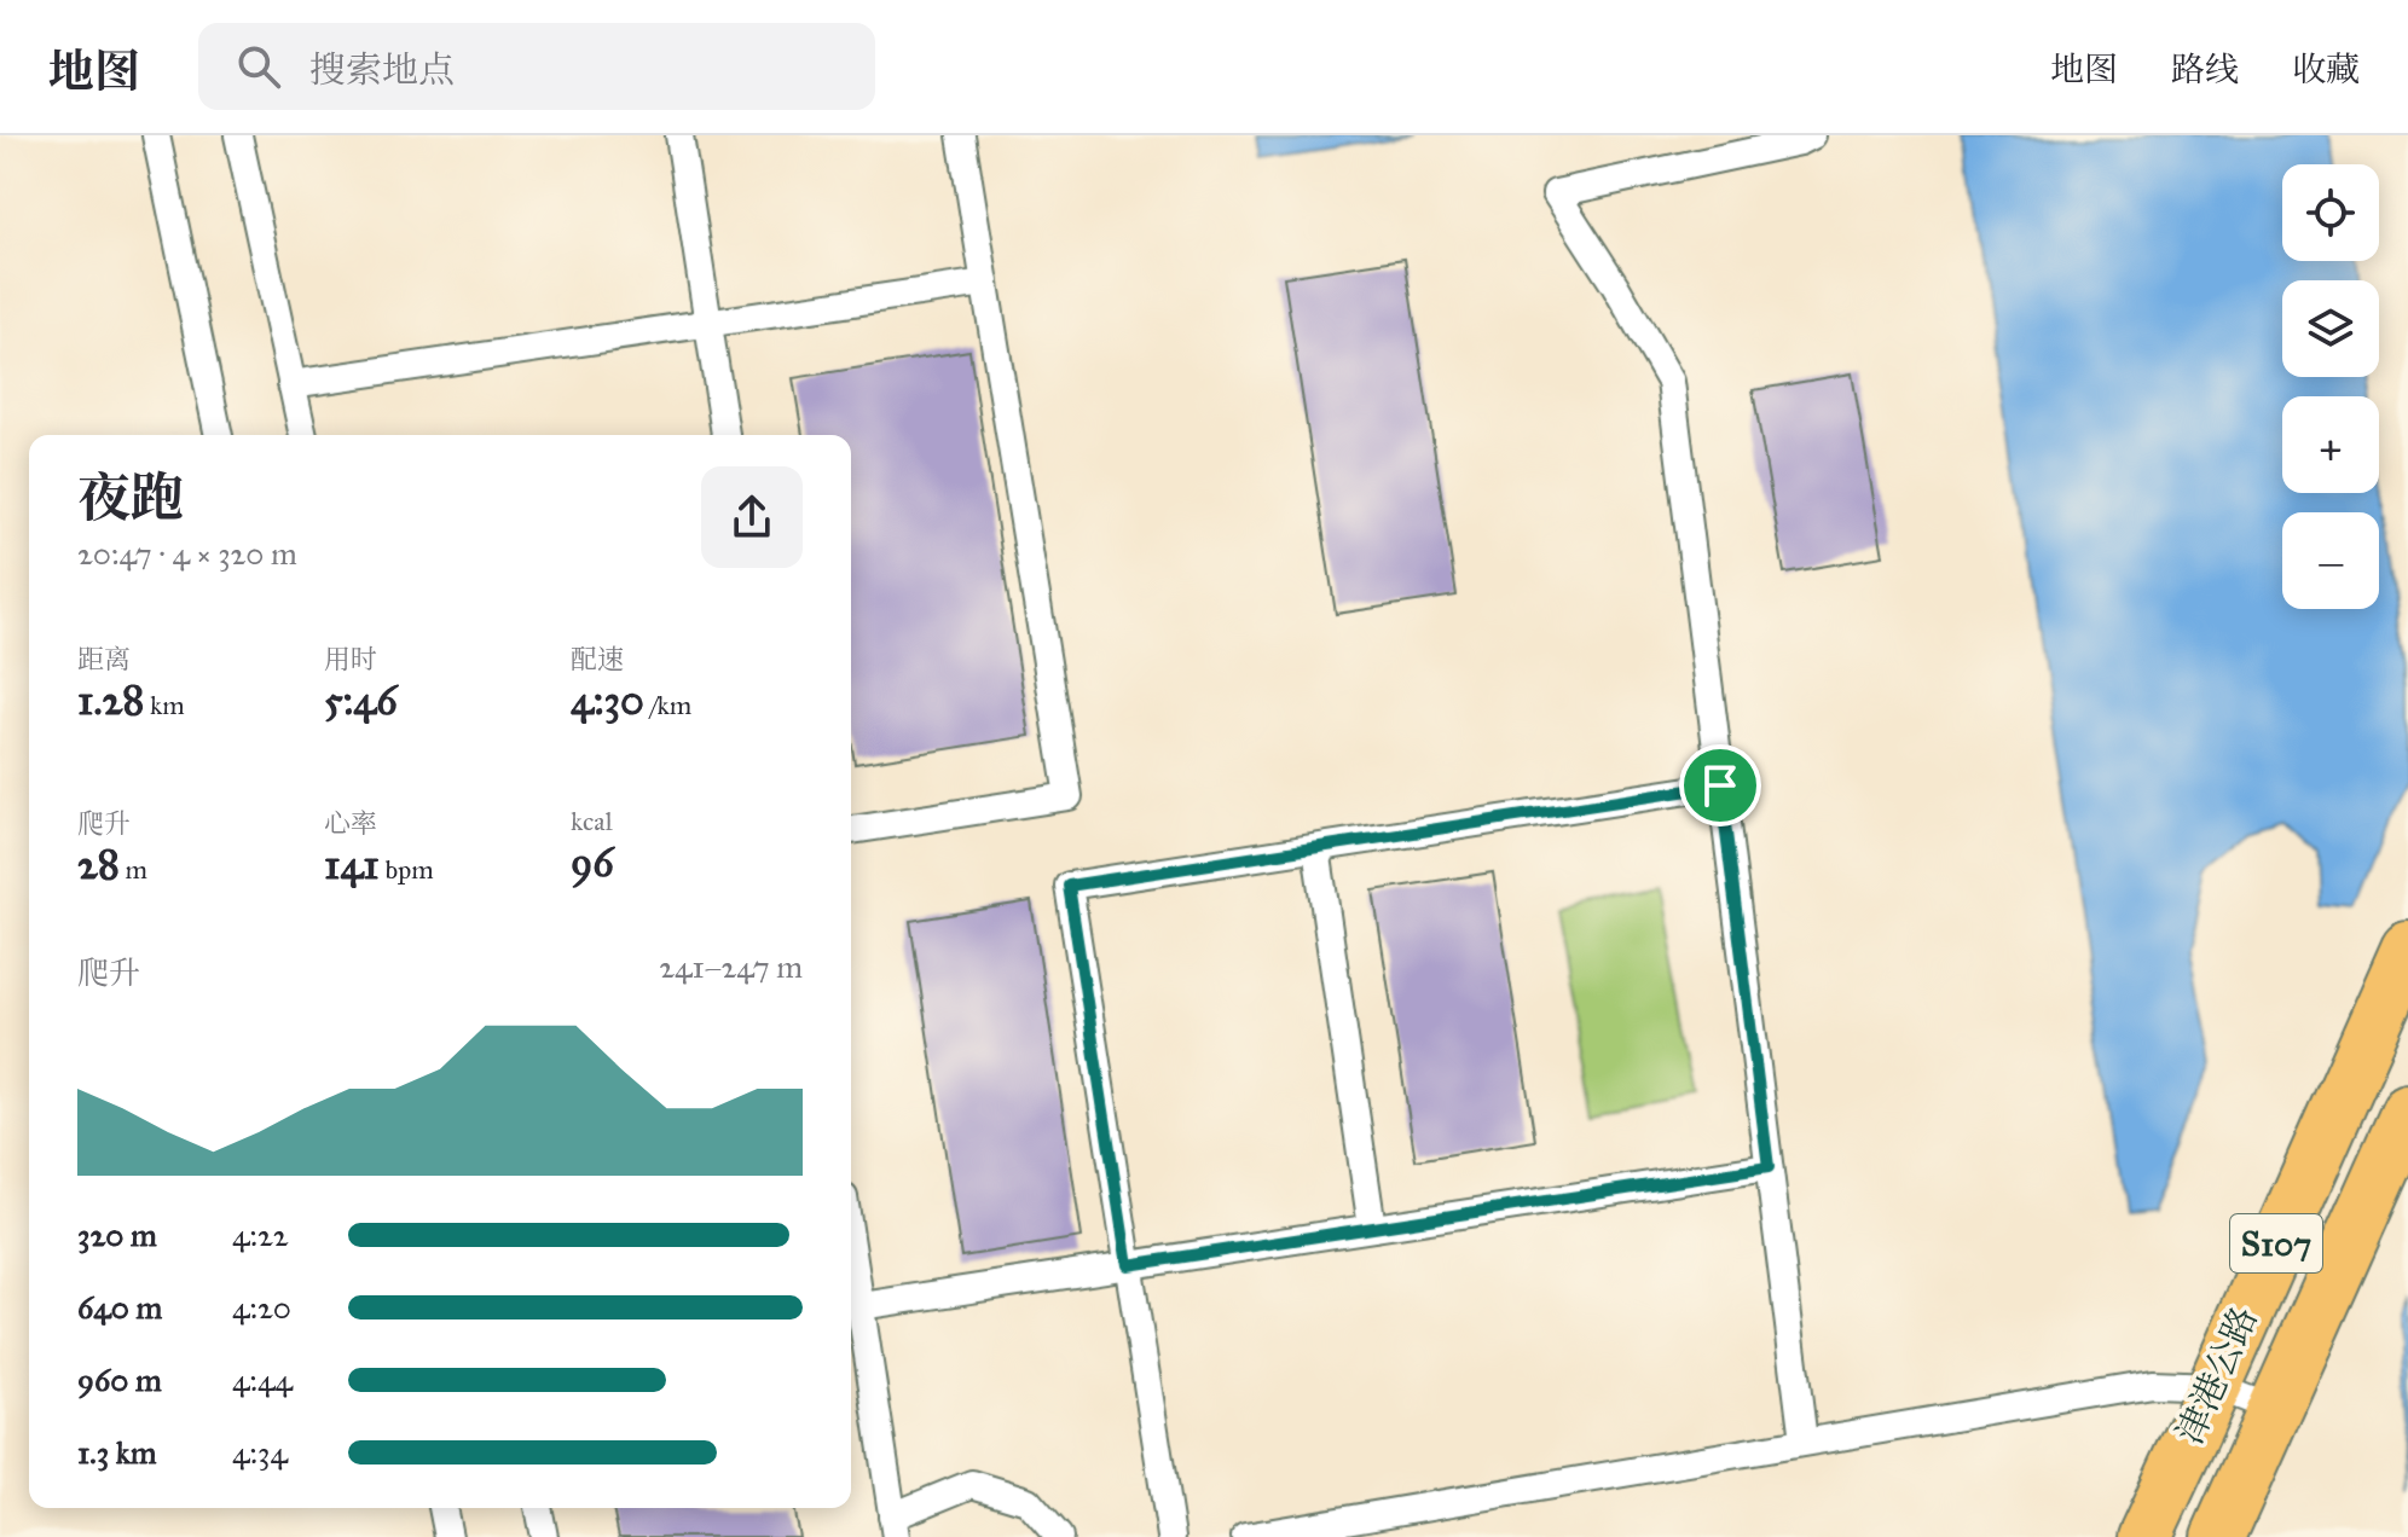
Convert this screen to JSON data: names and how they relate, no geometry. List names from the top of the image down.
{
  "streets": {
    "main road": ["S107", "津港公路"]
  },
  "page": {
    "header": "地图",
    "search": "搜索地点",
    "nav": ["地图", "路线", "收藏"],
    "map_buttons": ["+", "−"],
    "heading": ["夜跑", "20:47 · 4 × 320 m"],
    "stats": [
      ["距离", "1.28 km"],
      ["用时", "5:46"],
      ["配速", "4:30 /km"],
      ["爬升", "28 m"],
      ["心率", "141 bpm"],
      ["kcal", "96"]
    ],
    "chart": ["爬升", "241–247 m"],
    "list": [
      {
        "name": "320 m",
        "note": "4:22"
      },
      {
        "name": "640 m",
        "note": "4:20"
      },
      {
        "name": "960 m",
        "note": "4:44"
      },
      {
        "name": "1.3 km",
        "note": "4:34"
      }
    ]
  }
}
